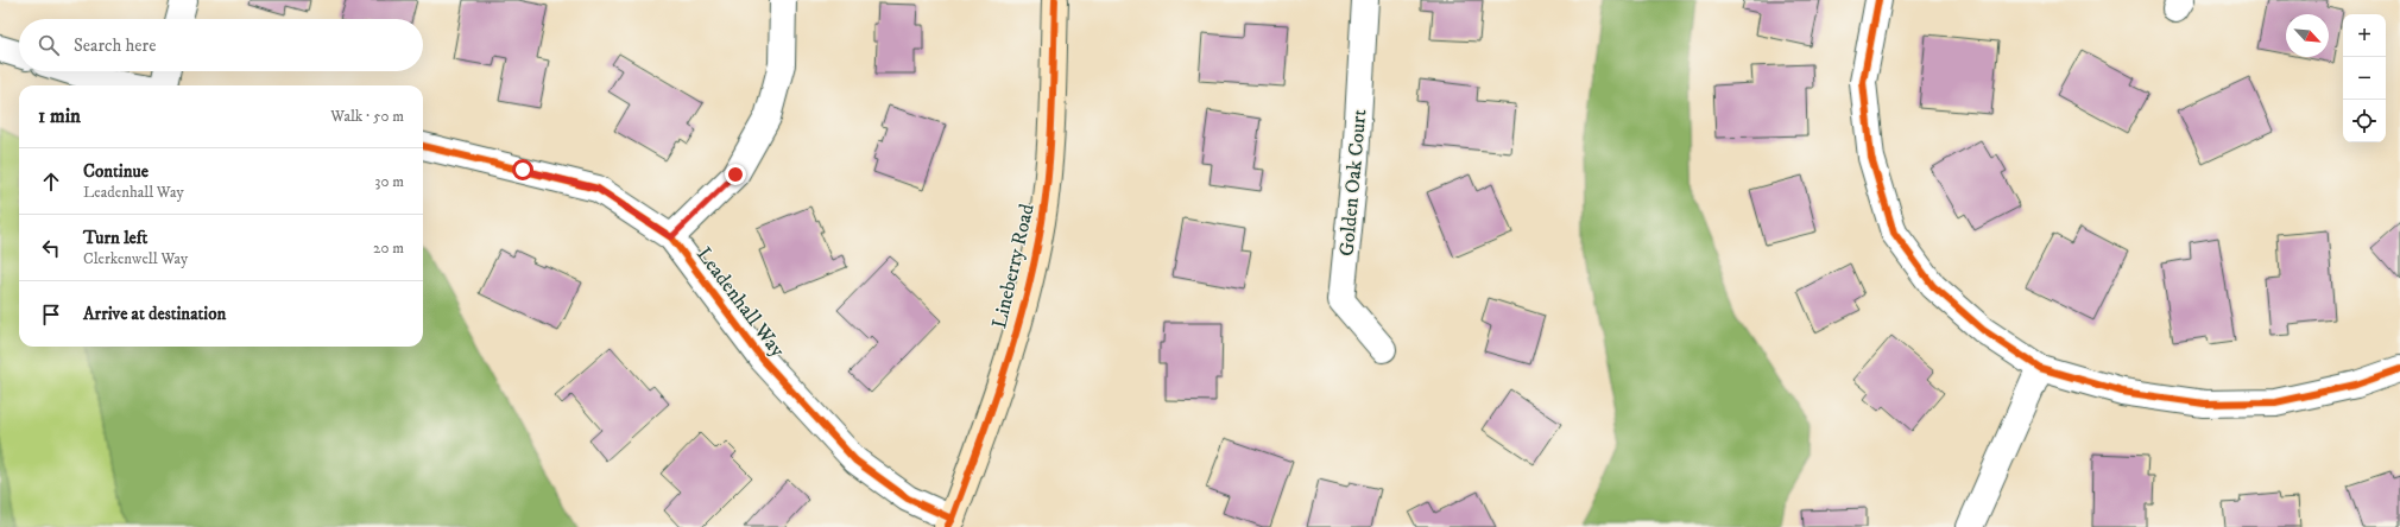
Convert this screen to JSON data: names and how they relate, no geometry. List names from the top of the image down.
{
  "streets": {
    "street": ["Golden Oak Court", "Lineberry Road", "Leadenhall Way"]
  },
  "crossings": [
    ["Lineberry Road", "Leadenhall Way"]
  ],
  "north": "bottom right",
  "page": {
    "map_buttons": ["+", "−"],
    "search": "Search here",
    "heading": ["1 min", "Walk · 50 m"],
    "list": [
      ["Continue", "Leadenhall Way", "30 m"],
      ["Turn left", "Clerkenwell Way", "20 m"],
      "Arrive at destination"
    ]
  }
}
